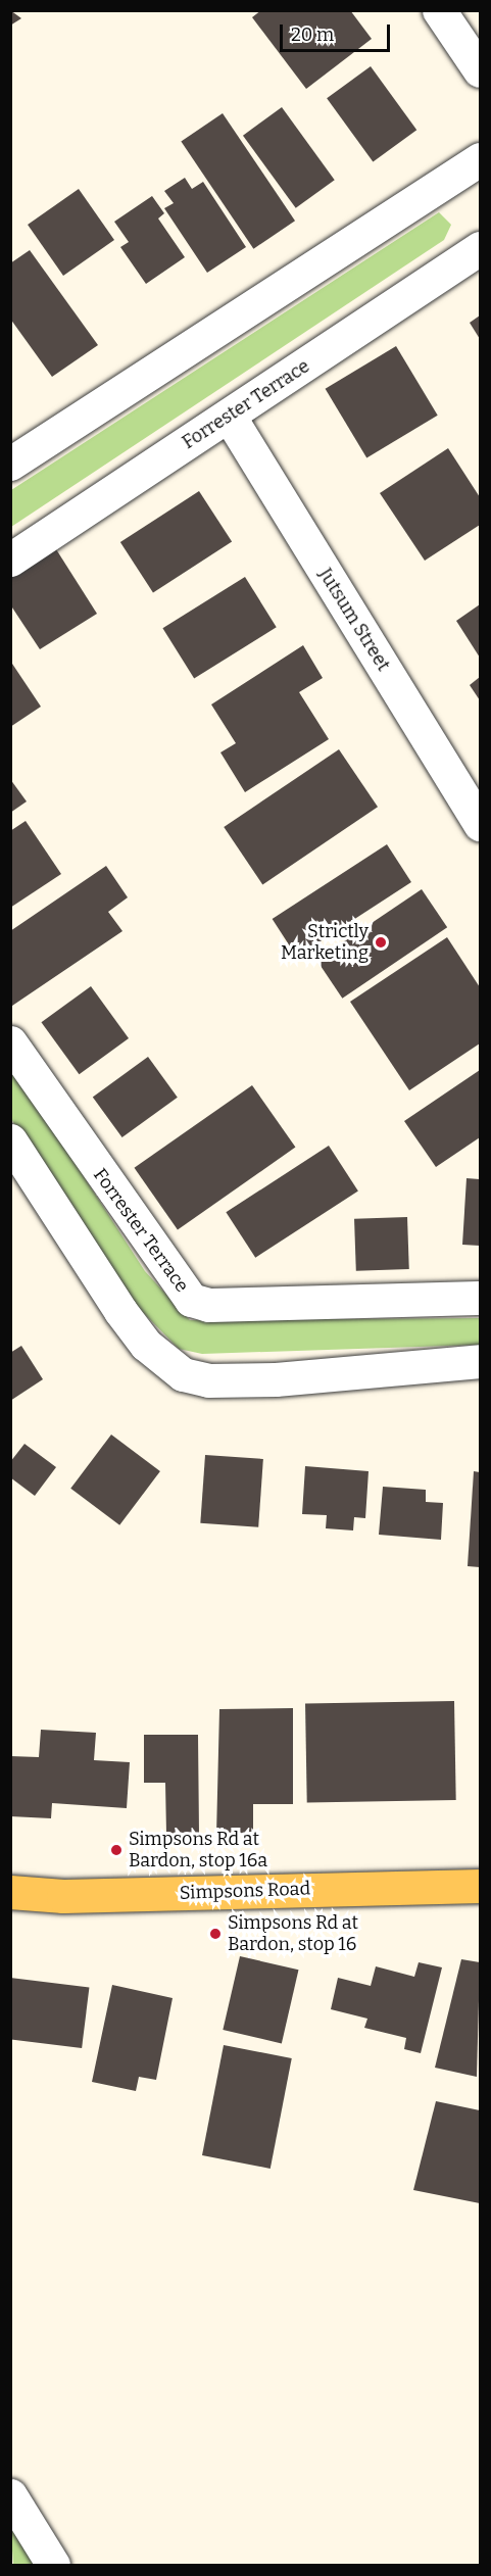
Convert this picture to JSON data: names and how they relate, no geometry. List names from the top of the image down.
{
  "streets": {
    "main road": ["Simpsons Road"],
    "street": ["Forrester Terrace", "Jutsum Street"]
  },
  "crossings": [
    ["Forrester Terrace", "Jutsum Street"]
  ],
  "places": ["Strictly Marketing", "Simpsons Rd at Bardon, stop 16a", "Simpsons Rd at Bardon, stop 16"],
  "scale_bar": "20 m"
}
